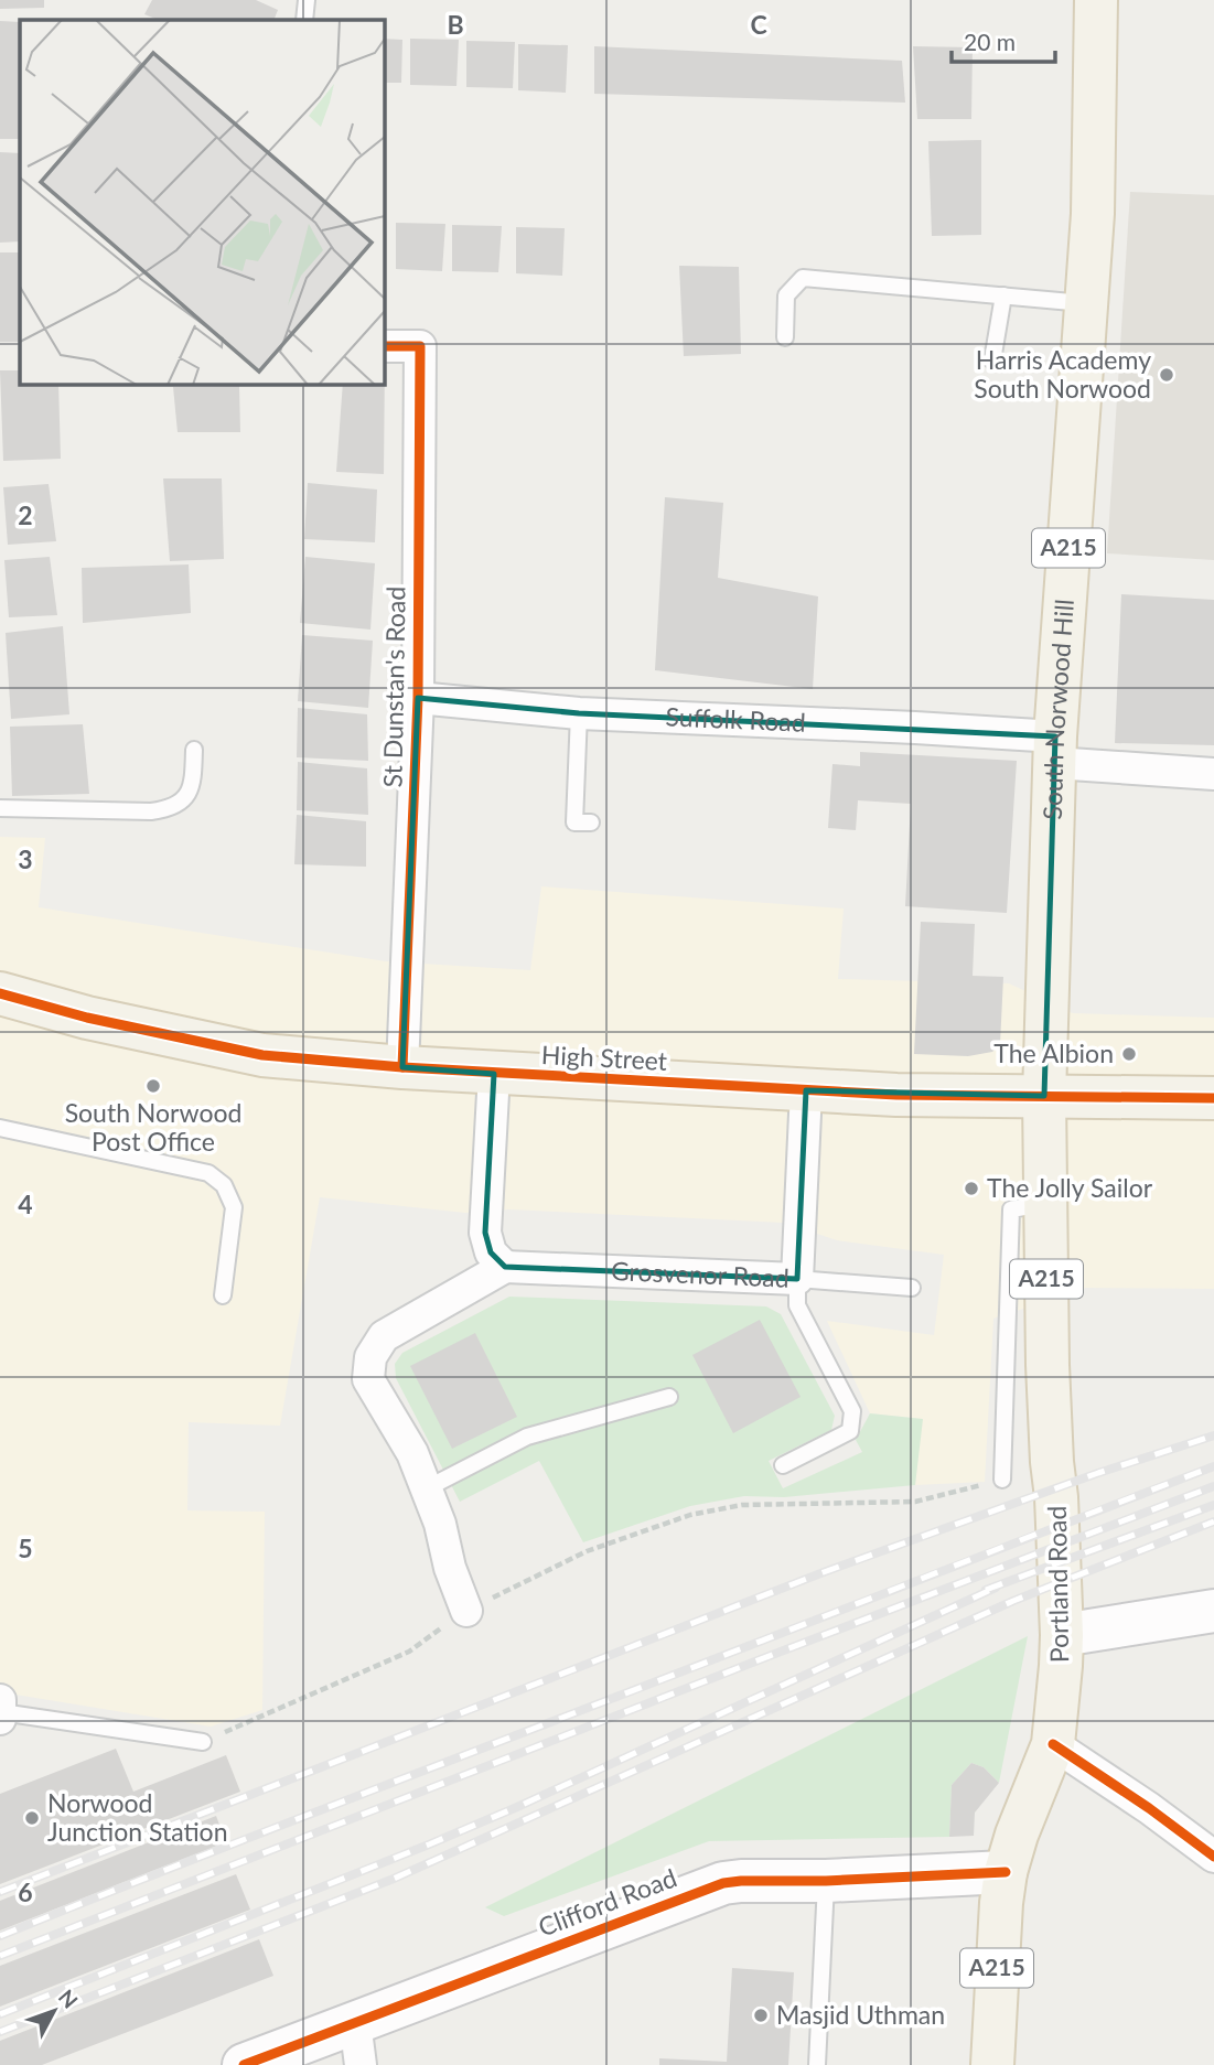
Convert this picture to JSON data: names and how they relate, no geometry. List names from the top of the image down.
{
  "streets": {
    "main road": [
      "A215",
      "South Norwood Hill",
      "High Street",
      "Portland Road"
    ],
    "street": [
      "St Dunstan's Road",
      "Suffolk Road",
      "Grosvenor Road",
      "Clifford Road"
    ]
  },
  "crossings": [
    ["St Dunstan's Road", "Suffolk Road"],
    ["St Dunstan's Road", "High Street"],
    ["South Norwood Hill", "Suffolk Road"],
    ["South Norwood Hill", "High Street"],
    ["South Norwood Hill", "Portland Road"],
    ["High Street", "Grosvenor Road"],
    ["High Street", "Portland Road"],
    ["Portland Road", "Clifford Road"]
  ],
  "places": [
    "Harris Academy South Norwood",
    "The Albion",
    "South Norwood Post Office",
    "The Jolly Sailor",
    "Norwood Junction Station",
    "Masjid Uthman"
  ],
  "scale_bar": "20 m",
  "north": "top right",
  "grid": {
    "columns": ["B", "C"],
    "rows": [
      "2",
      "3",
      "4",
      "5",
      "6"
    ]
  }
}
